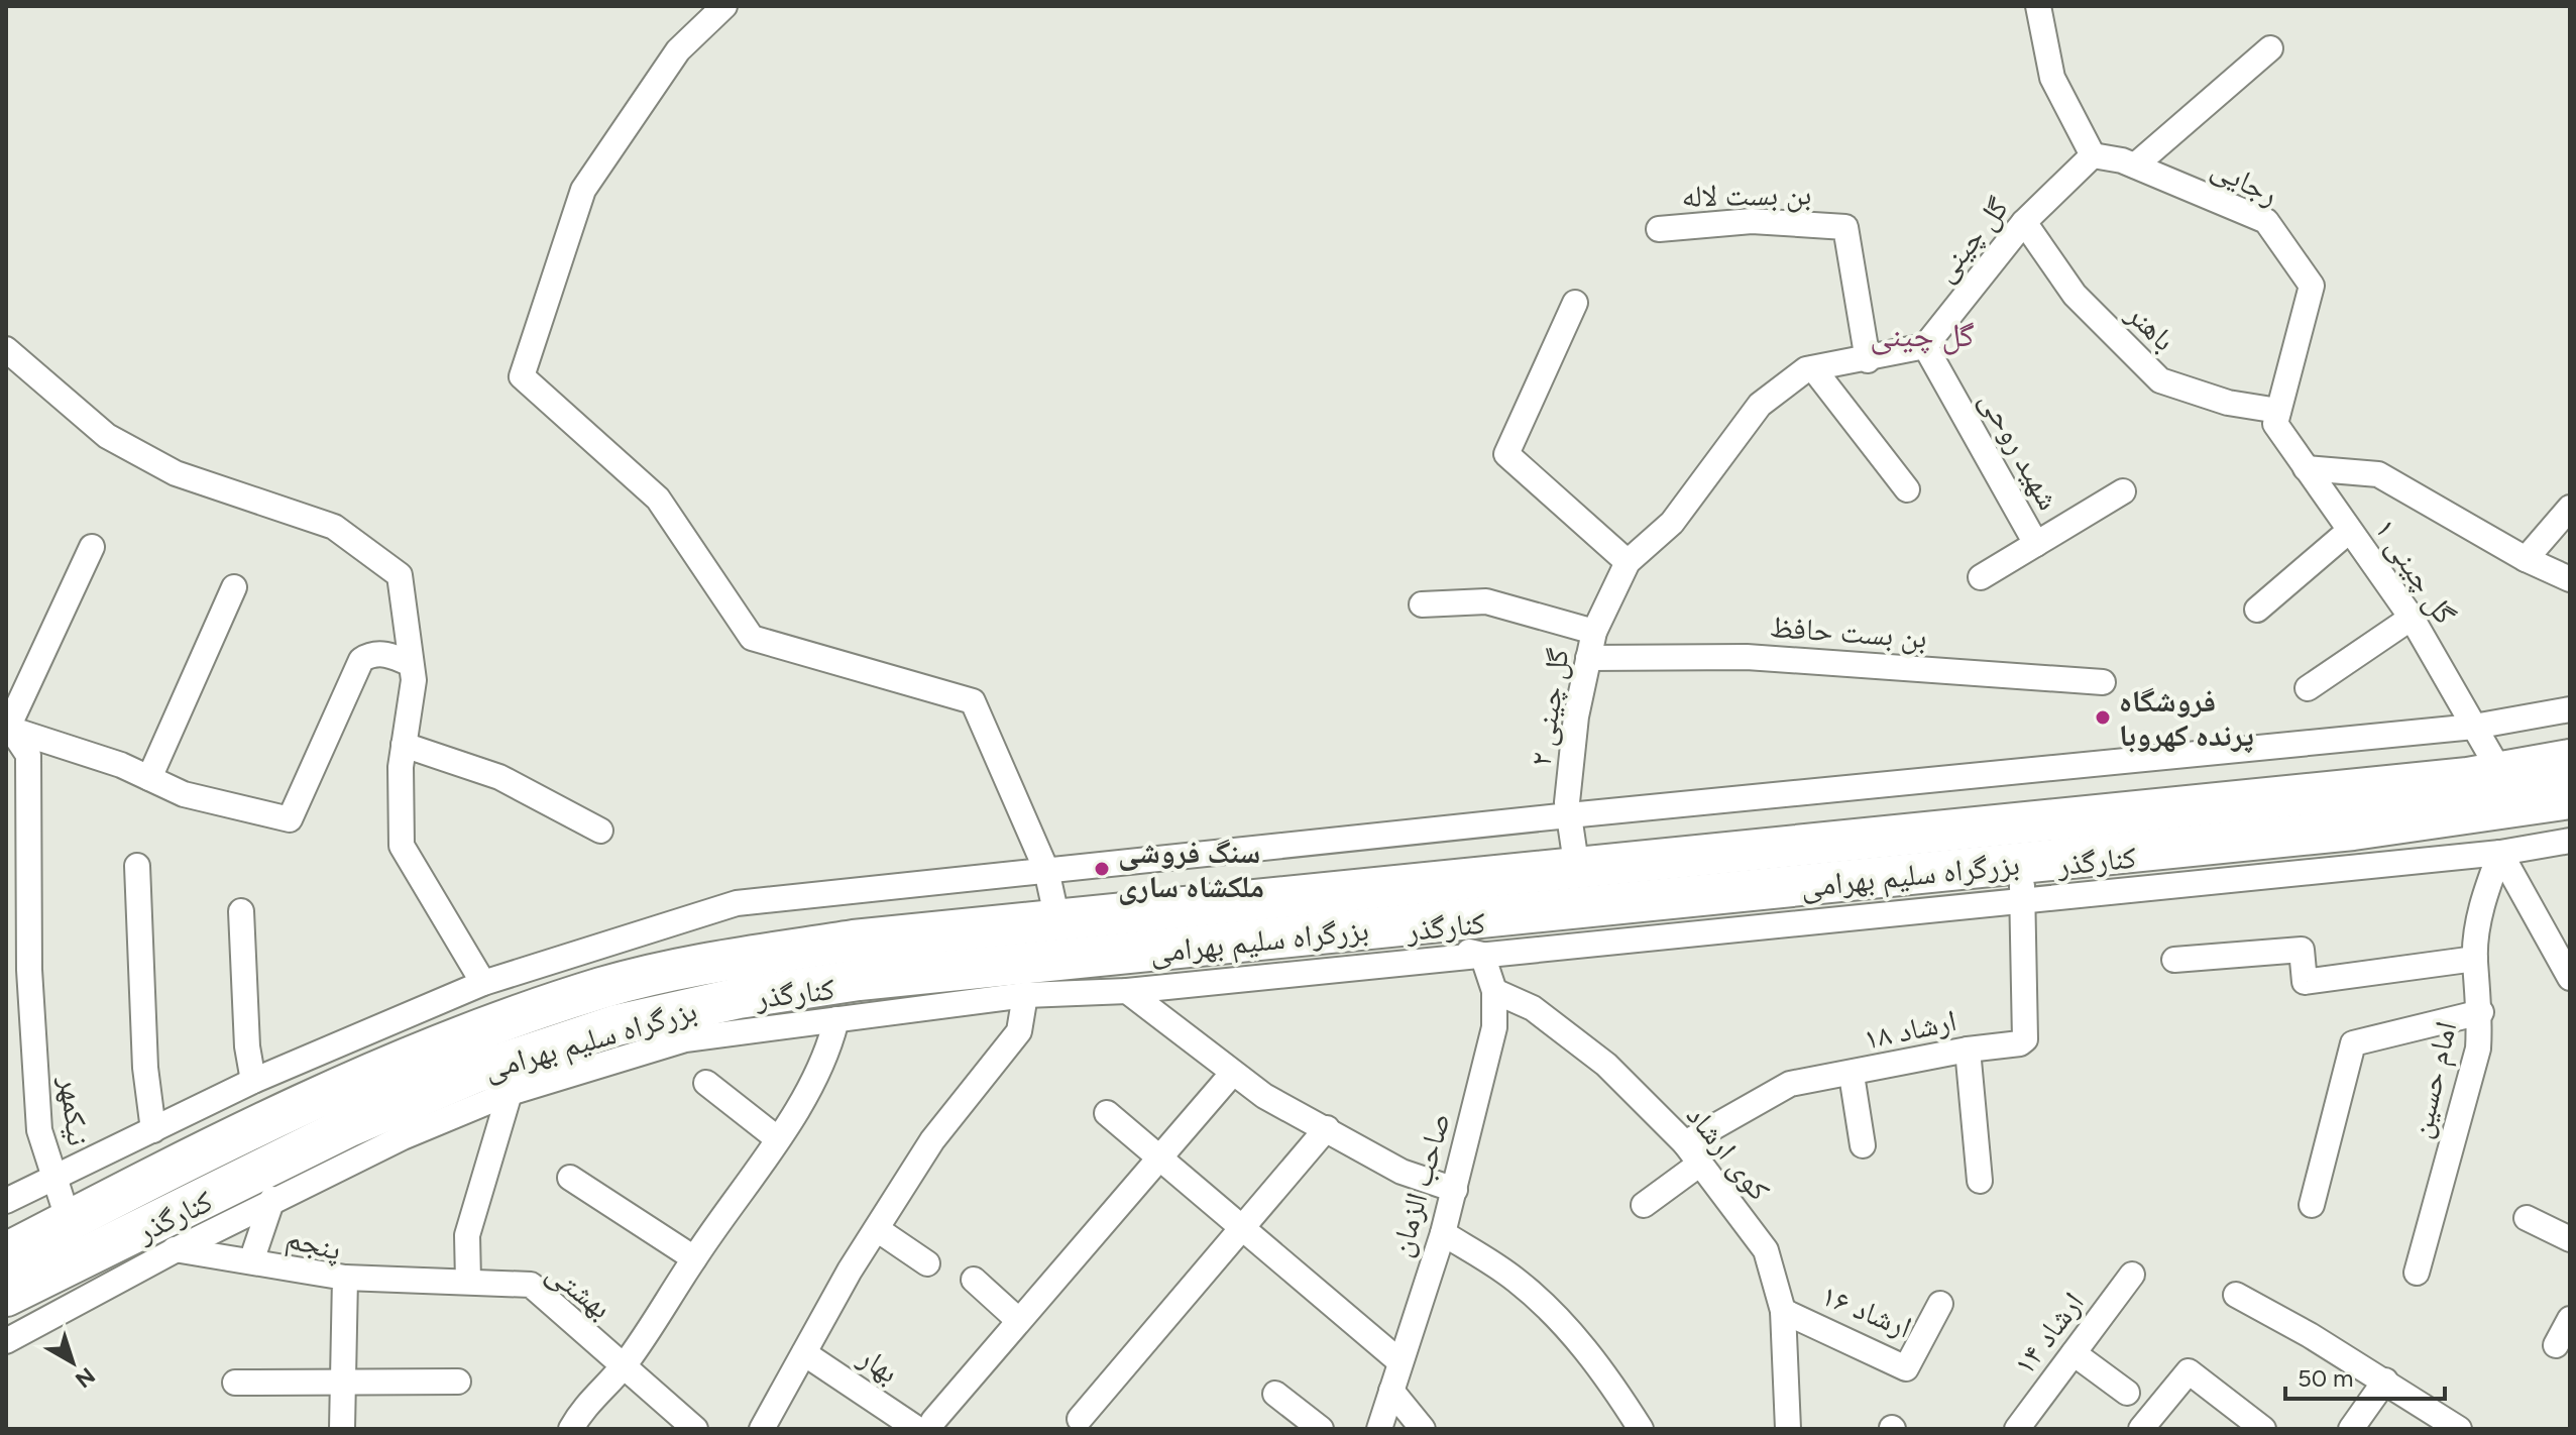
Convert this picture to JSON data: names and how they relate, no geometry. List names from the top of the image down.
{
  "streets": {
    "highway": ["بزرگراه سلیم بهرامی"],
    "street": [
      "رجایی",
      "بن بست لاله",
      "گل چینی",
      "باهنر",
      "شهید روحی",
      "گل چینی ۱",
      "بن بست حافظ",
      "گل چینی ۲",
      "کنارگذر",
      "ارشاد ۱۸",
      "امام حسین",
      "نیکمهر",
      "کوی ارشاد",
      "صاحب الزمان",
      "پنجم",
      "بهشتی",
      "ارشاد ۱۶",
      "ارشاد ۱۴",
      "بهار"
    ]
  },
  "crossings": [
    ["رجایی", "گل چینی"],
    ["رجایی", "باهنر"],
    ["رجایی", "گل چینی ۱"],
    ["گل چینی", "باهنر"],
    ["گل چینی", "شهید روحی"],
    ["باهنر", "گل چینی ۱"],
    ["گل چینی ۱", "بزرگراه سلیم بهرامی"],
    ["بن بست حافظ", "گل چینی ۲"],
    ["گل چینی ۲", "بزرگراه سلیم بهرامی"],
    ["کنارگذر", "بزرگراه سلیم بهرامی"],
    ["کنارگذر", "ارشاد ۱۸"],
    ["کنارگذر", "صاحب الزمان"],
    ["کنارگذر", "پنجم"],
    ["بزرگراه سلیم بهرامی", "ارشاد ۱۸"],
    ["بزرگراه سلیم بهرامی", "نیکمهر"],
    ["بزرگراه سلیم بهرامی", "پنجم"],
    ["ارشاد ۱۸", "کوی ارشاد"],
    ["کوی ارشاد", "صاحب الزمان"],
    ["کوی ارشاد", "ارشاد ۱۶"],
    ["پنجم", "بهشتی"]
  ],
  "districts": ["گل چینی"],
  "places": ["فروشگاه پرنده کهروبا", "سنگ فروشی ملکشاه ساری"],
  "scale_bar": "50 m",
  "north": "bottom right"
}
